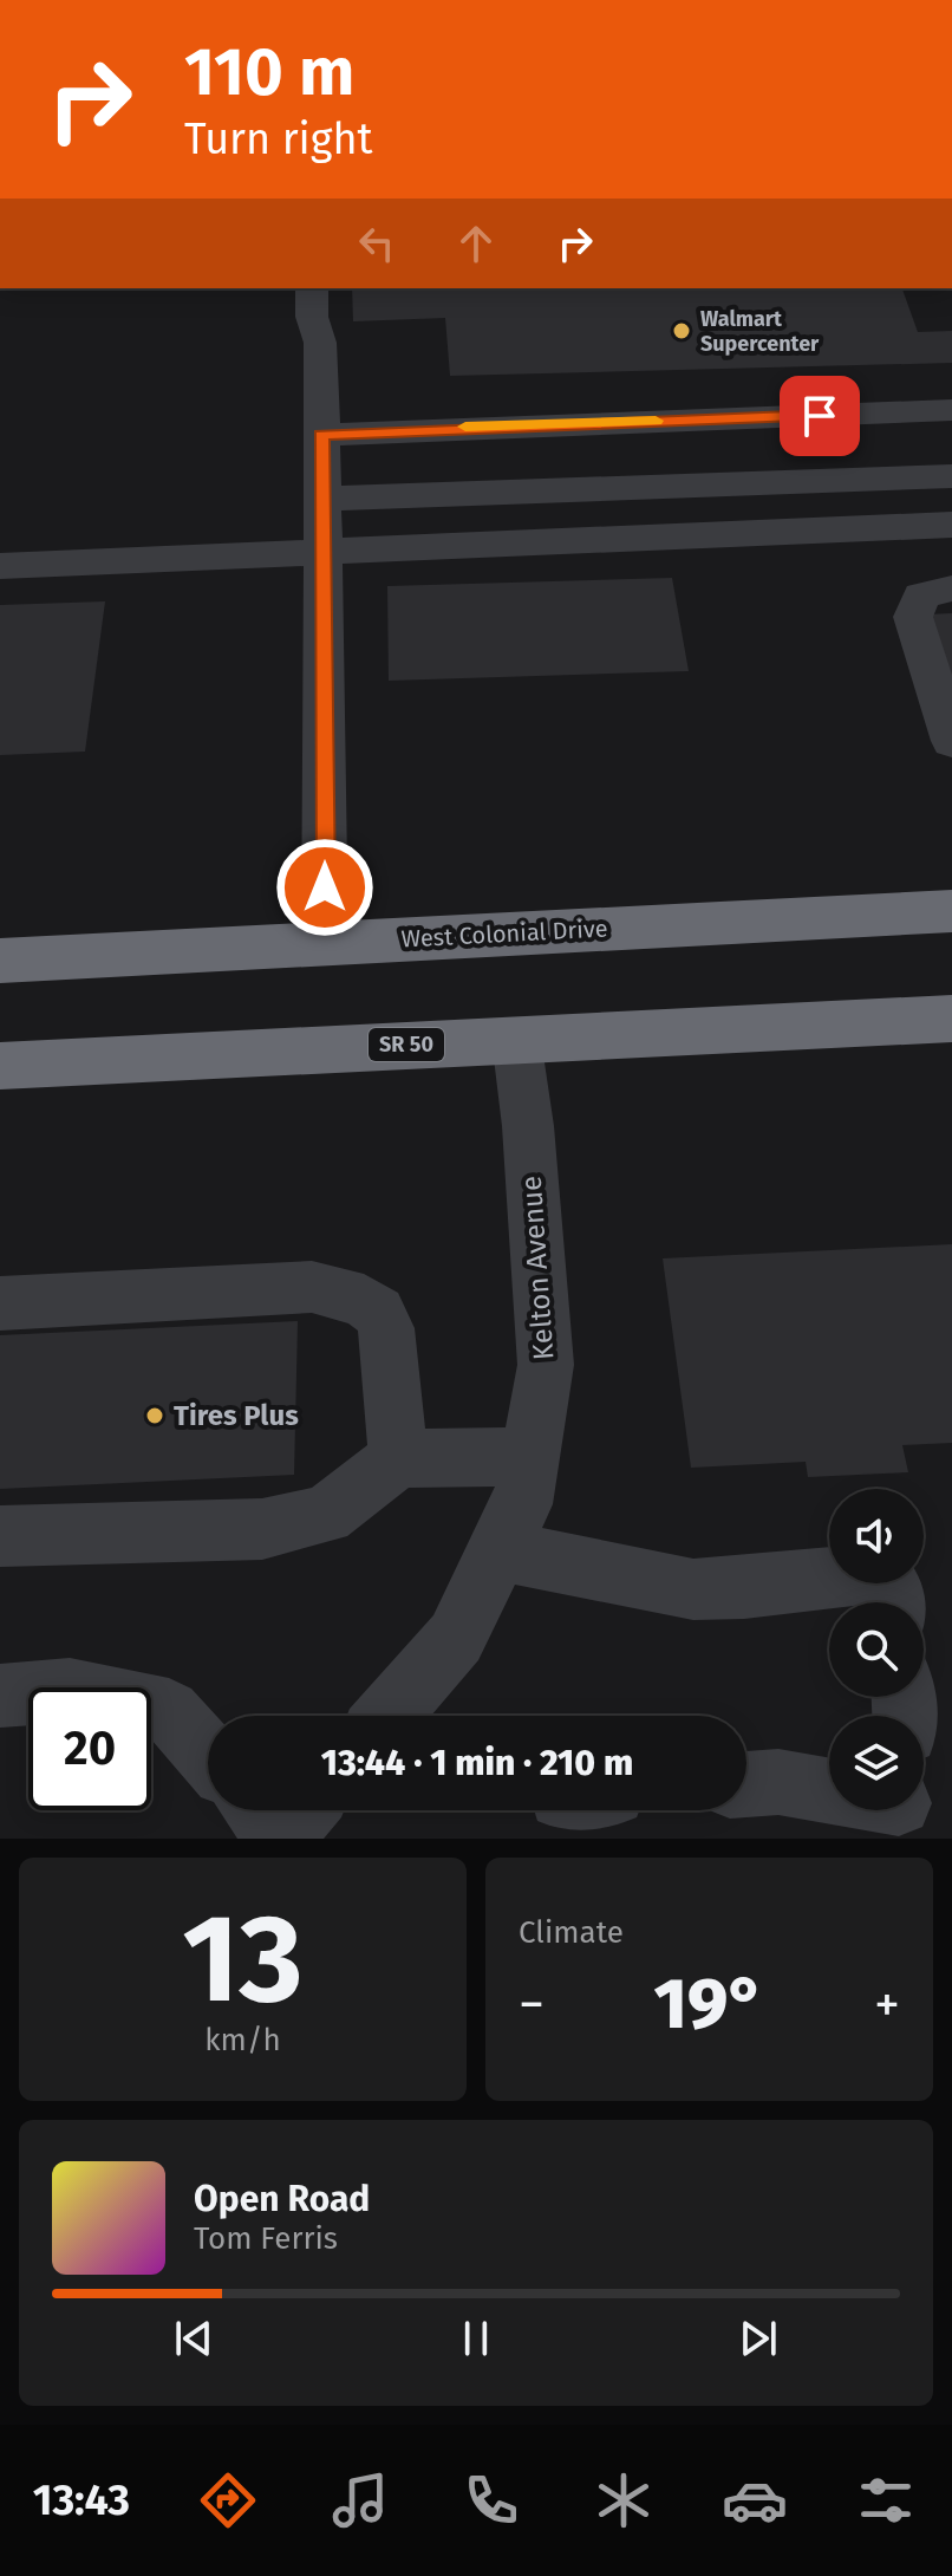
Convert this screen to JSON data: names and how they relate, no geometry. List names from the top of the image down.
{
  "streets": {
    "highway": ["West Colonial Drive", "SR 50"],
    "street": ["Kelton Avenue"]
  },
  "crossings": [
    ["SR 50", "Kelton Avenue"]
  ],
  "places": ["Walmart Supercenter", "Tires Plus"],
  "page": {
    "turn": ["110 m", "Turn right"],
    "limit": "20",
    "trip": "13:44 · 1 min · 210 m",
    "tile": [
      ["13", "km/h"],
      "Climate"
    ],
    "heat": ["−", "19°", "+"],
    "song": ["Open Road", "Tom Ferris"],
    "tabs": "13:43"
  }
}
